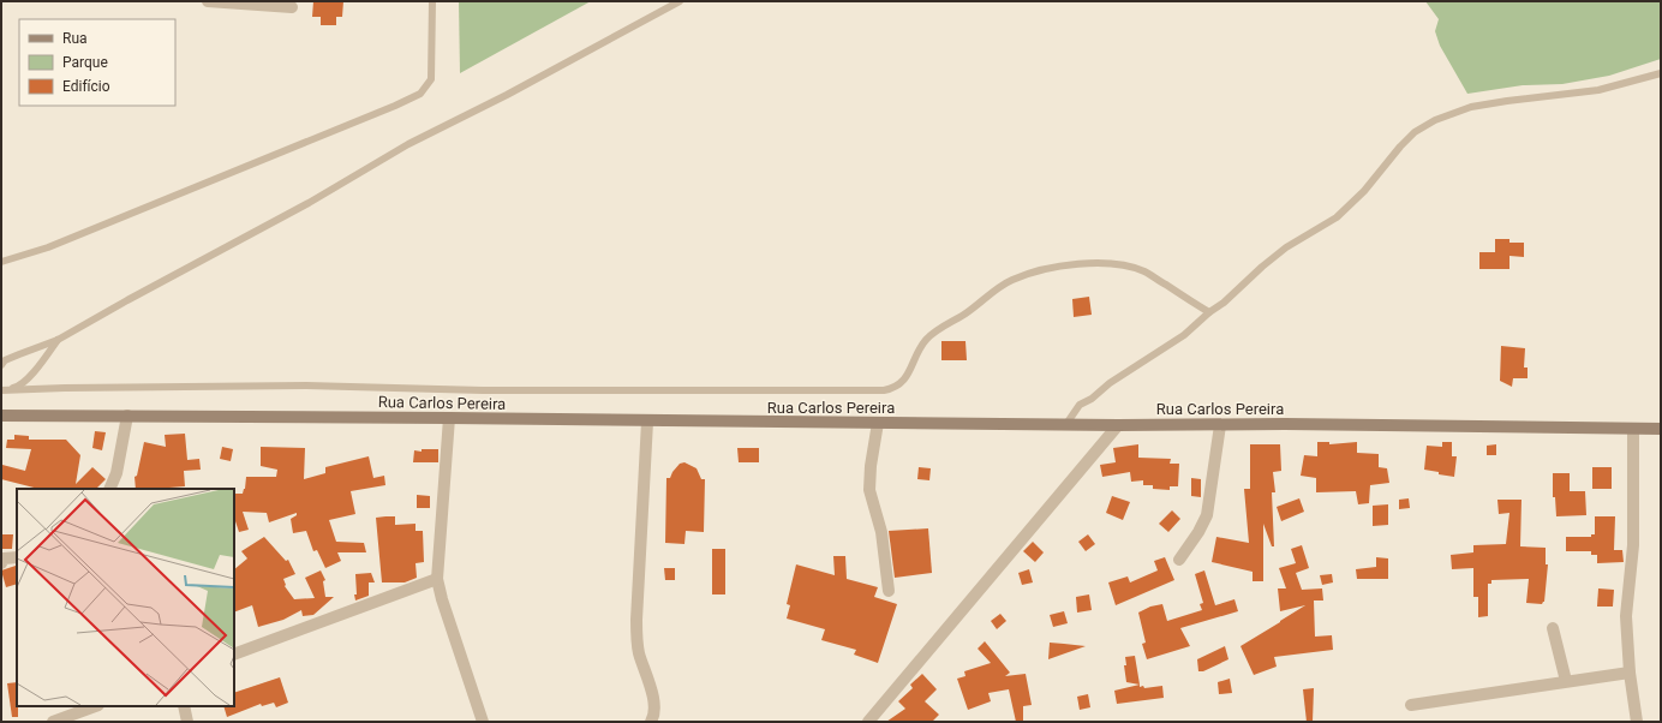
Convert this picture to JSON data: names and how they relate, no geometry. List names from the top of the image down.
{
  "streets": {
    "main road": ["Rua Carlos Pereira"]
  },
  "legend": ["Rua", "Parque", "Edifício"]
}
